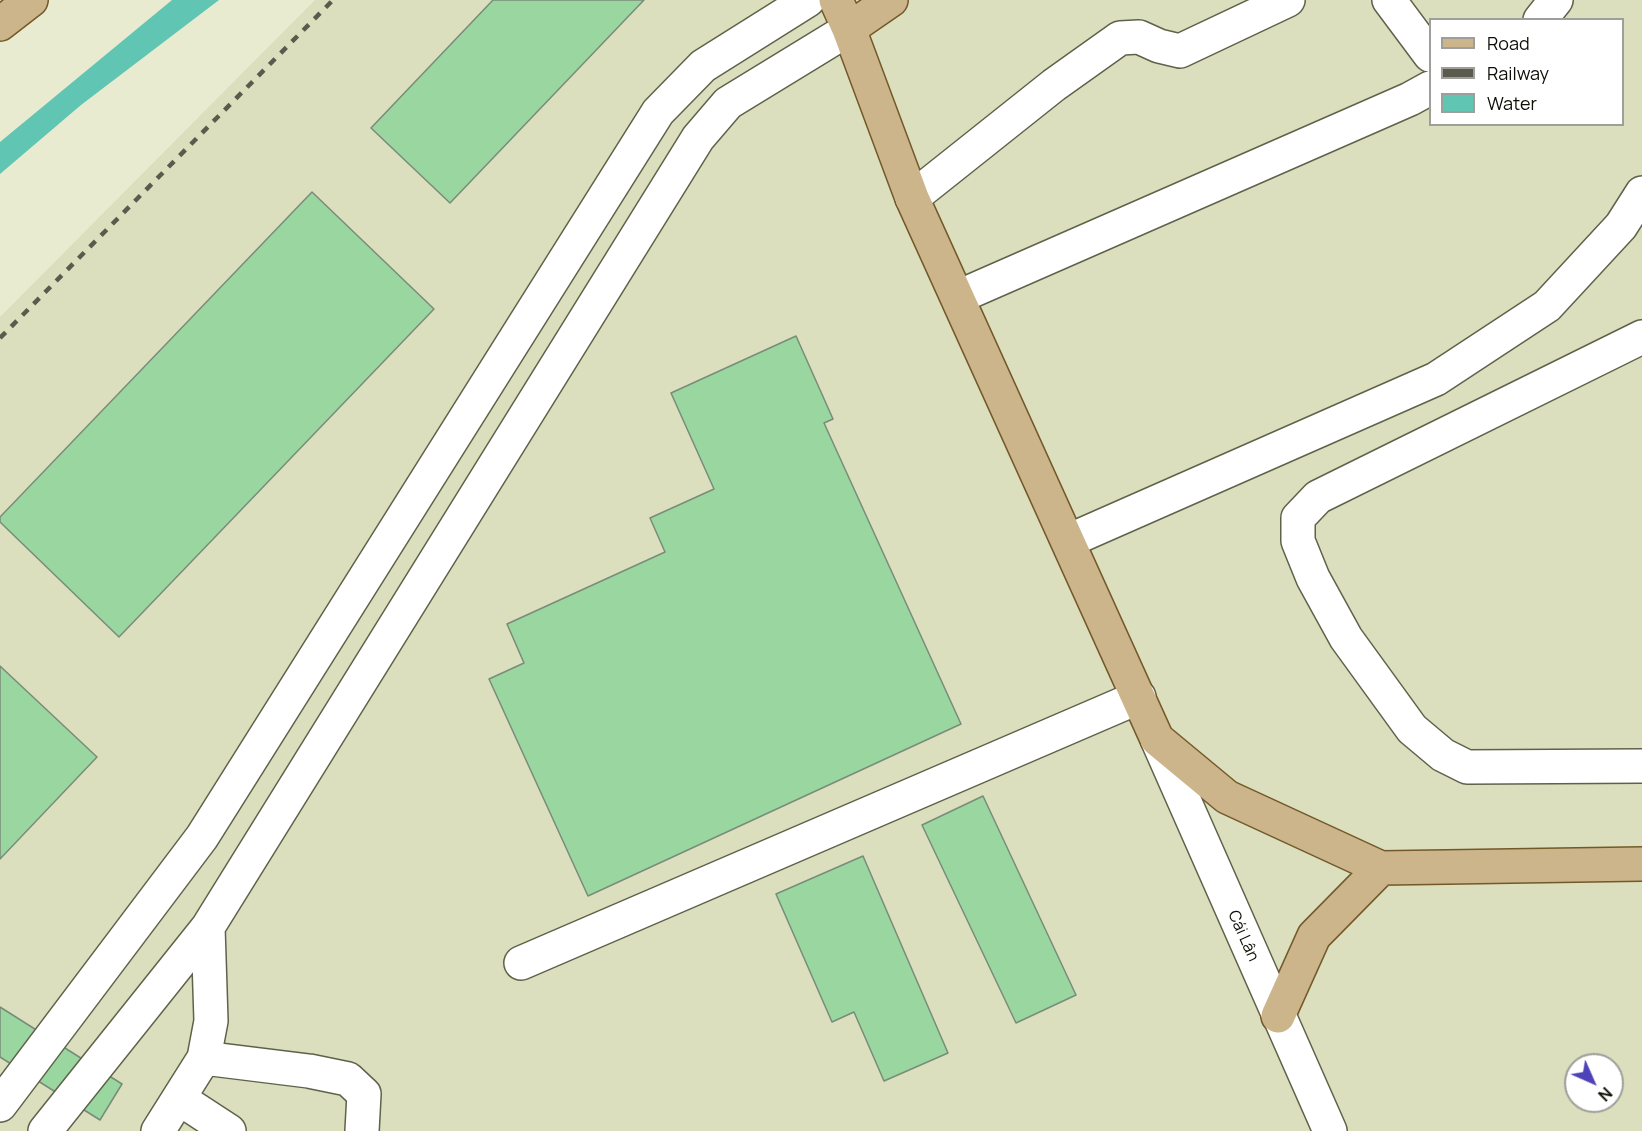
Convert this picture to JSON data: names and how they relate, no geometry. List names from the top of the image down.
{
  "streets": {
    "street": ["Cái Lân"]
  },
  "legend": ["Road", "Railway", "Water"],
  "north": "bottom right"
}
